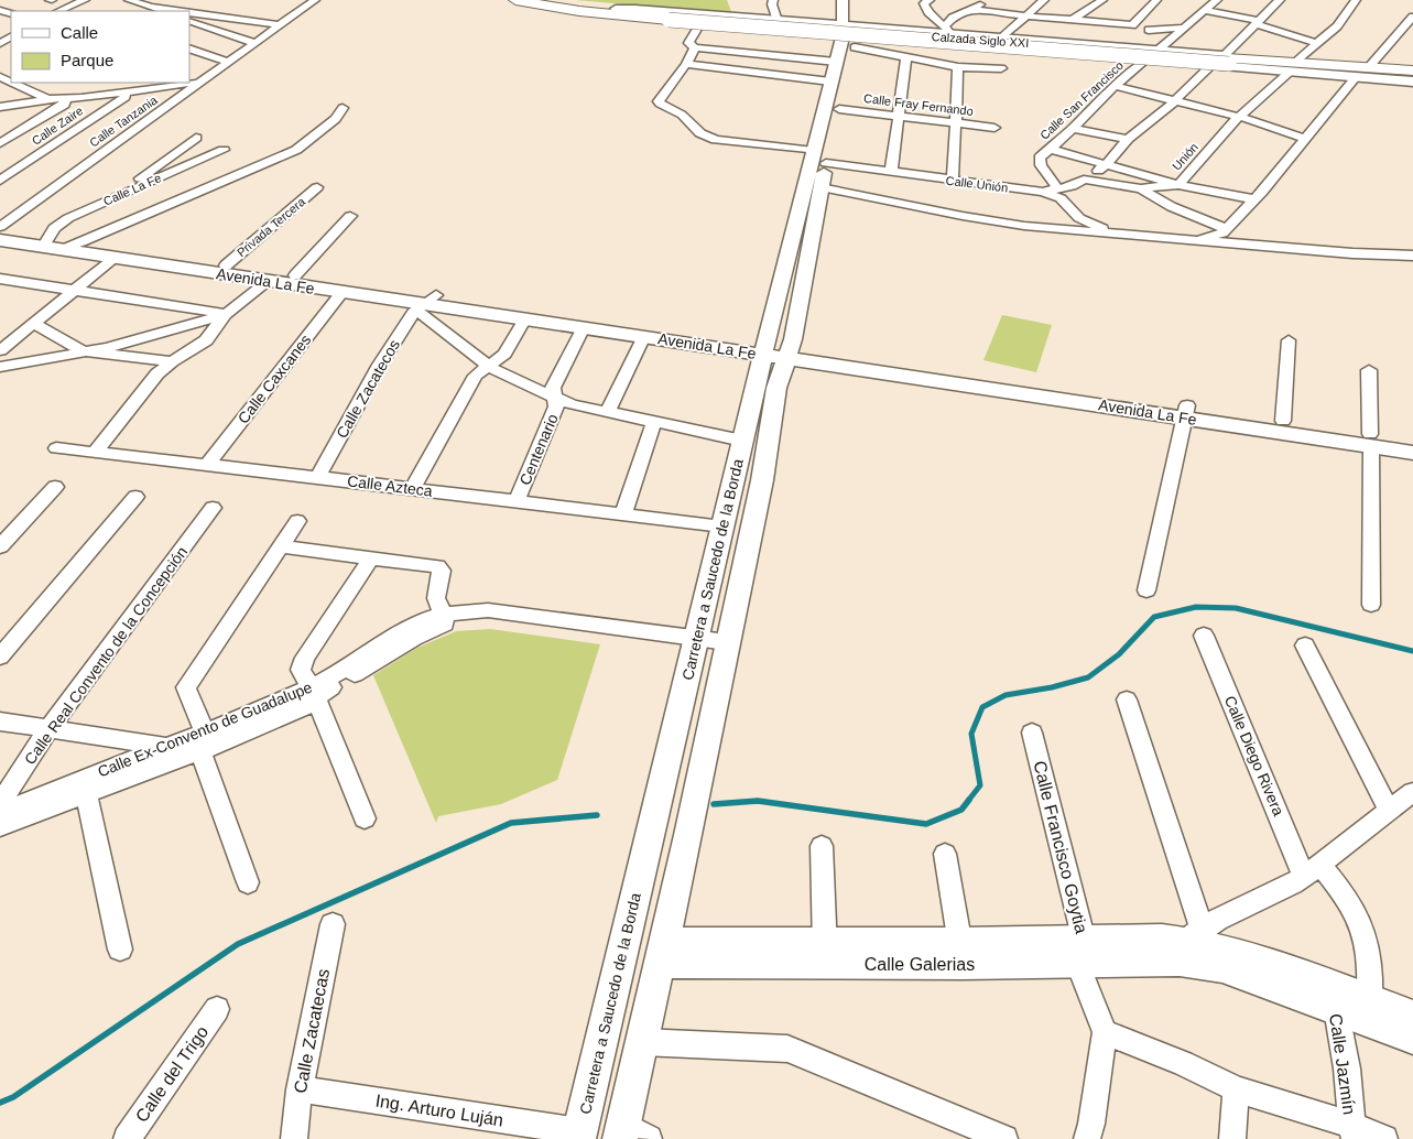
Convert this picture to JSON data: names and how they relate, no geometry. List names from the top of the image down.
{
  "streets": {
    "main road": ["Calzada Siglo XXI"],
    "street": [
      "Calle San Francisco",
      "Calle Fray Fernando",
      "Calle Tanzania",
      "Calle Zaire",
      "Unión",
      "Calle Unión",
      "Calle La Fe",
      "Privada Tercera",
      "Avenida La Fe",
      "Calle Caxcanes",
      "Calle Zacatecos",
      "Centenario",
      "Calle Azteca",
      "Carretera a Saucedo de la Borda",
      "Calle Real Convento de la Concepción",
      "Calle Ex-Convento de Guadalupe",
      "Calle Diego Rivera",
      "Calle Francisco Goytia",
      "Calle Galerias",
      "Calle Zacatecas",
      "Calle Jazmín",
      "Calle del Trigo",
      "Ing. Arturo Luján"
    ]
  },
  "crossings": [
    ["Calzada Siglo XXI", "Calle San Francisco"],
    ["Calzada Siglo XXI", "Unión"],
    ["Calzada Siglo XXI", "Carretera a Saucedo de la Borda"],
    ["Calle Fray Fernando", "Carretera a Saucedo de la Borda"],
    ["Calle Unión", "Carretera a Saucedo de la Borda"],
    ["Calle La Fe", "Avenida La Fe"],
    ["Privada Tercera", "Avenida La Fe"],
    ["Avenida La Fe", "Calle Caxcanes"],
    ["Avenida La Fe", "Calle Zacatecos"],
    ["Avenida La Fe", "Centenario"],
    ["Avenida La Fe", "Carretera a Saucedo de la Borda"],
    ["Calle Caxcanes", "Calle Azteca"],
    ["Calle Zacatecos", "Calle Azteca"],
    ["Centenario", "Calle Azteca"],
    ["Calle Azteca", "Carretera a Saucedo de la Borda"],
    ["Carretera a Saucedo de la Borda", "Calle Ex-Convento de Guadalupe"],
    ["Carretera a Saucedo de la Borda", "Calle Galerias"],
    ["Carretera a Saucedo de la Borda", "Ing. Arturo Luján"],
    ["Calle Diego Rivera", "Calle Galerias"],
    ["Calle Francisco Goytia", "Calle Galerias"],
    ["Calle Zacatecas", "Ing. Arturo Luján"]
  ],
  "legend": ["Calle", "Parque"]
}
